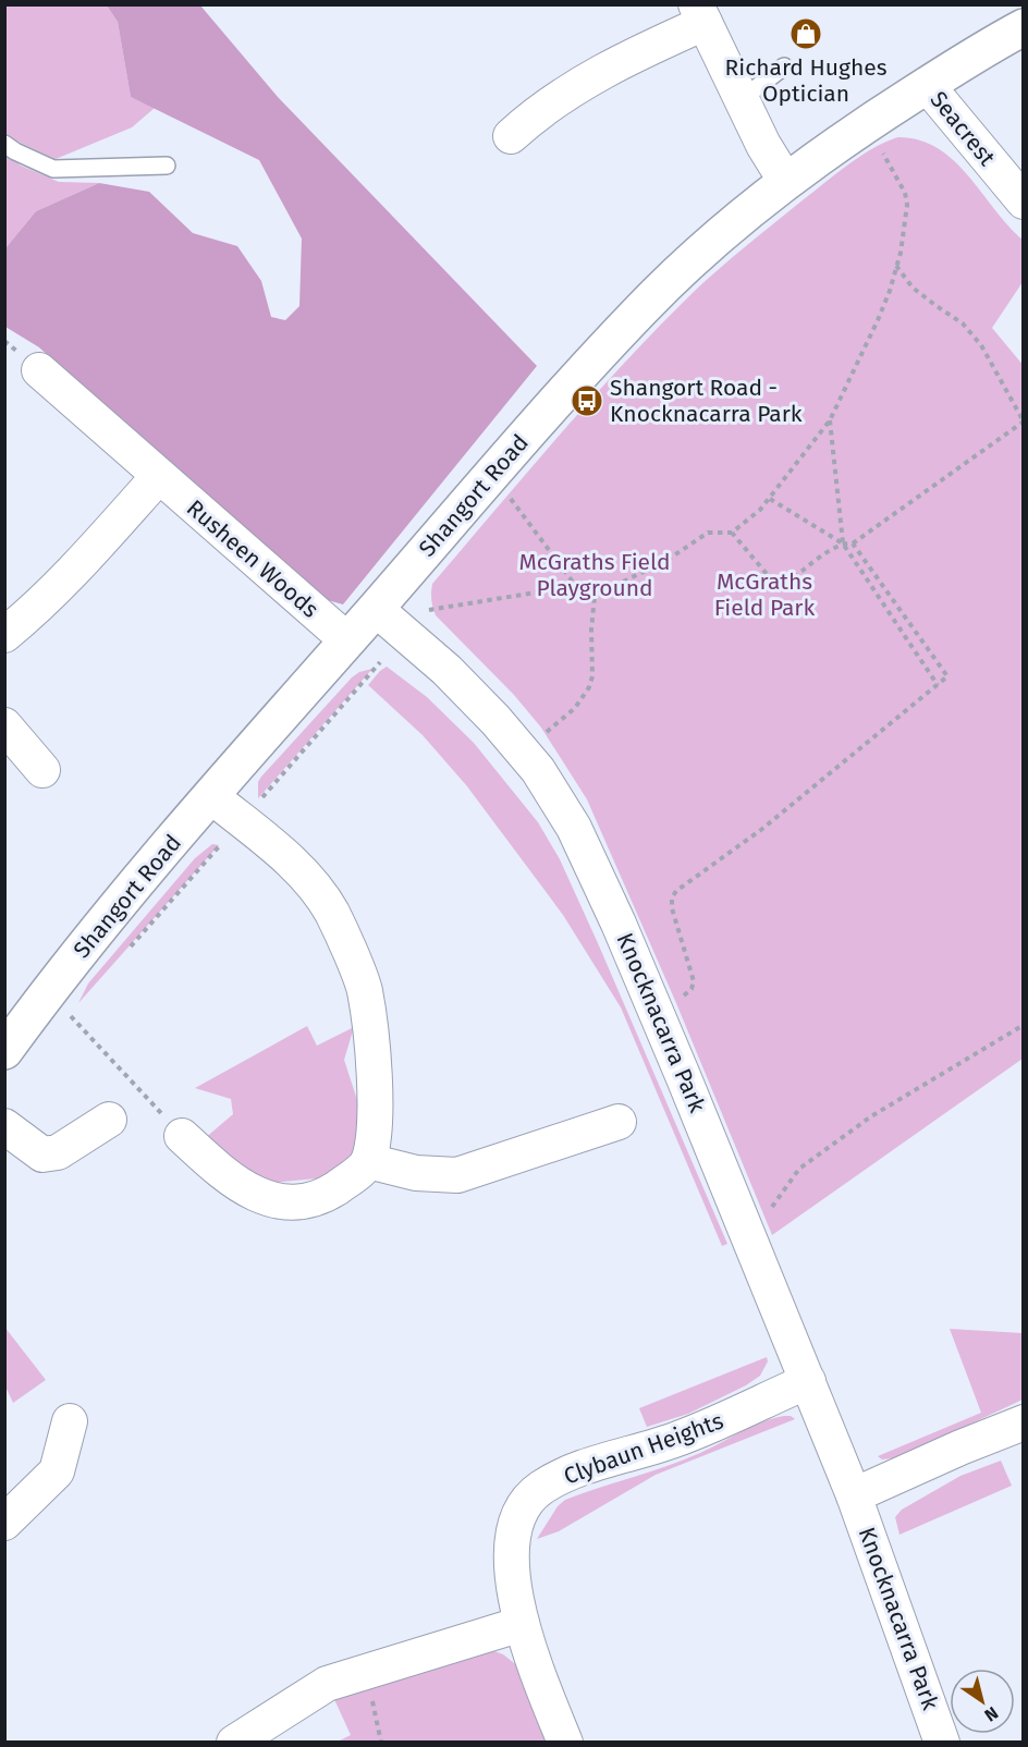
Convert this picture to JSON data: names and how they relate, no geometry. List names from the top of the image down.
{
  "streets": {
    "street": [
      "Seacrest",
      "Shangort Road",
      "Rusheen Woods",
      "Knocknacarra Park",
      "Clybaun Heights"
    ]
  },
  "crossings": [
    ["Seacrest", "Shangort Road"],
    ["Shangort Road", "Rusheen Woods"],
    ["Shangort Road", "Knocknacarra Park"],
    ["Knocknacarra Park", "Clybaun Heights"]
  ],
  "parks": ["McGraths Field Playground", "McGraths Field Park"],
  "places": {
    "shop": ["Richard Hughes Optician"],
    "bus stop": ["Shangort Road - Knocknacarra Park"]
  },
  "north": "bottom right"
}
